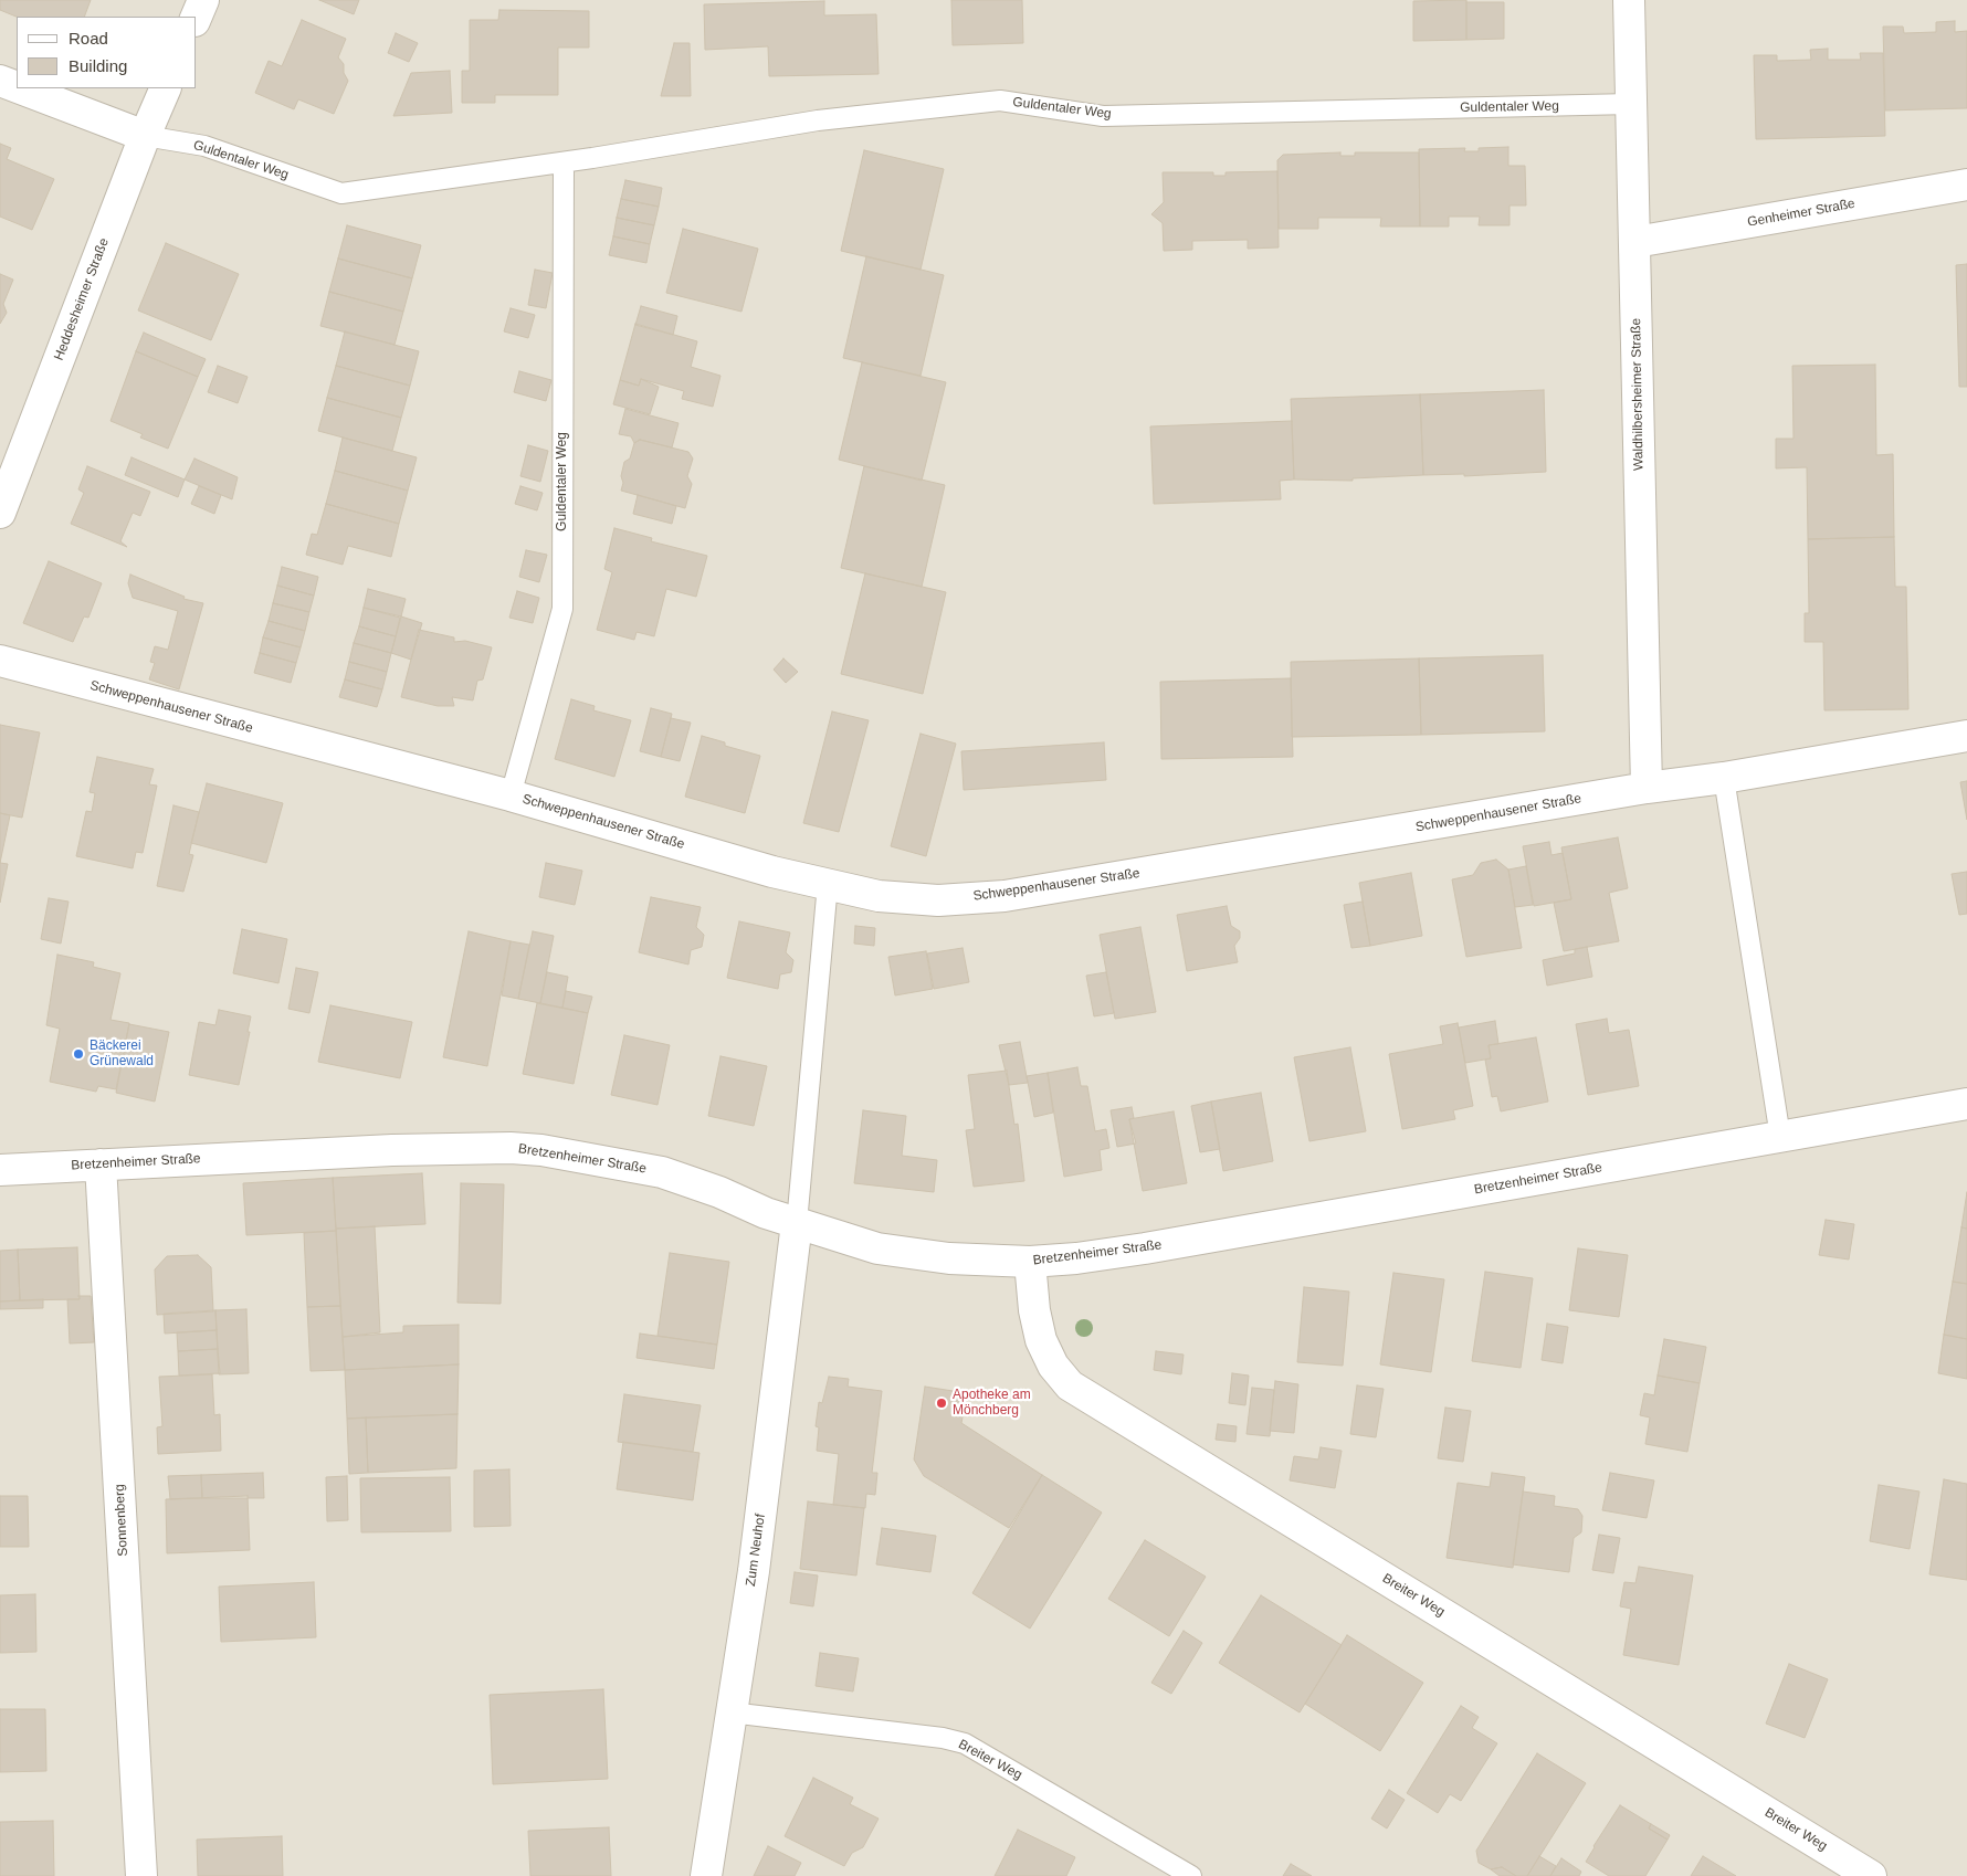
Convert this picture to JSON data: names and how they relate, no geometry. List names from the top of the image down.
{
  "streets": {
    "street": [
      "Genheimer Straße",
      "Heddesheimer Straße",
      "Waldhilbersheimer Straße",
      "Schweppenhausener Straße",
      "Bretzenheimer Straße",
      "Sonnenberg",
      "Zum Neuhof",
      "Breiter Weg"
    ],
    "lane": ["Guldentaler Weg"]
  },
  "crossings": [
    ["Guldentaler Weg", "Heddesheimer Straße"],
    ["Guldentaler Weg", "Waldhilbersheimer Straße"],
    ["Guldentaler Weg", "Schweppenhausener Straße"],
    ["Genheimer Straße", "Waldhilbersheimer Straße"],
    ["Waldhilbersheimer Straße", "Schweppenhausener Straße"],
    ["Bretzenheimer Straße", "Sonnenberg"],
    ["Bretzenheimer Straße", "Zum Neuhof"],
    ["Bretzenheimer Straße", "Breiter Weg"],
    ["Zum Neuhof", "Breiter Weg"]
  ],
  "places": ["Bäckerei Grünewald", "Apotheke am Mönchberg"],
  "legend": ["Road", "Building"]
}
